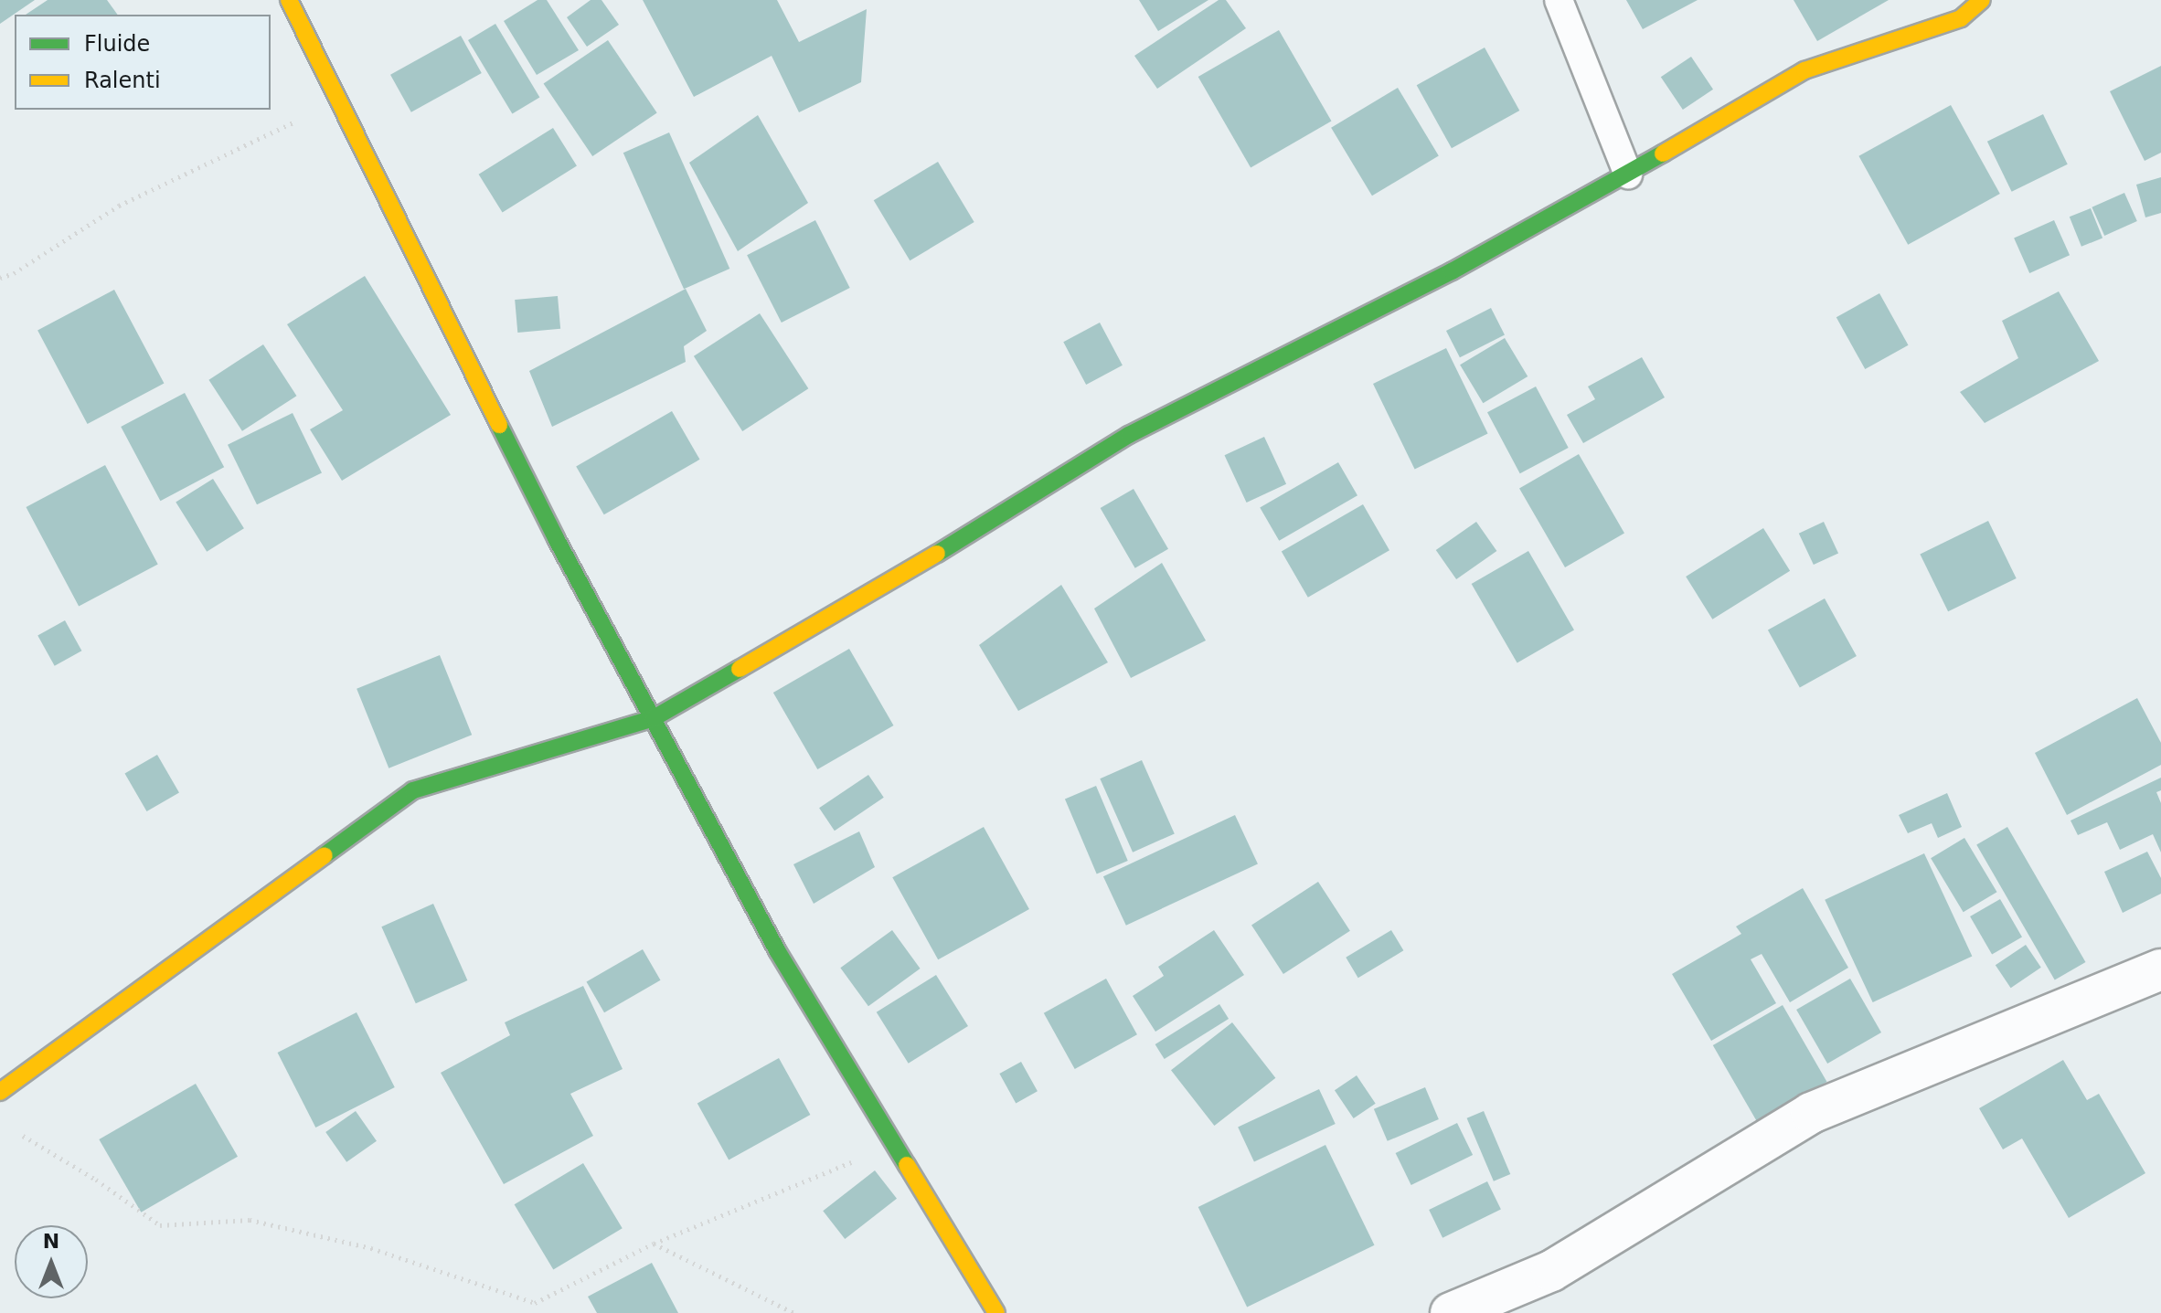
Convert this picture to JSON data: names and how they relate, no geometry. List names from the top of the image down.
{
  "legend": ["Fluide", "Ralenti"],
  "north": "top"
}
